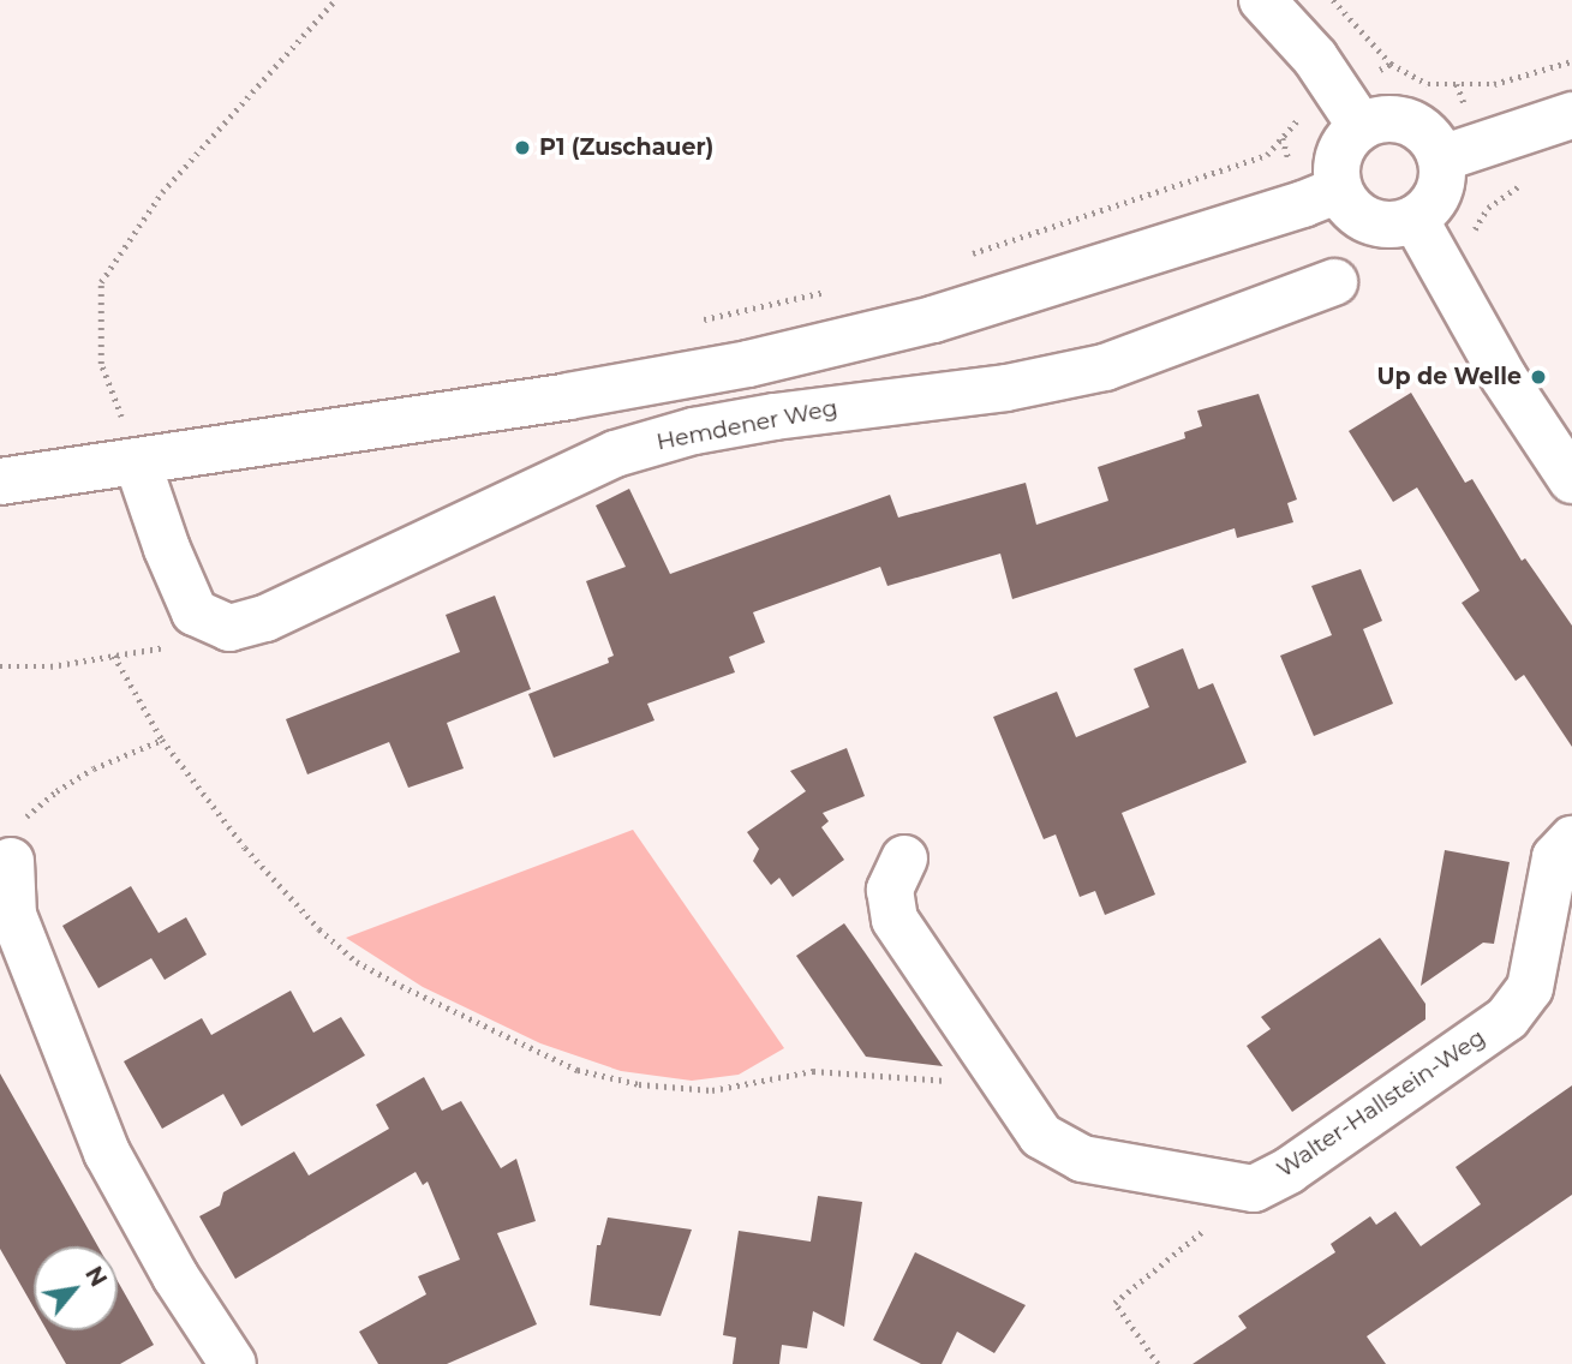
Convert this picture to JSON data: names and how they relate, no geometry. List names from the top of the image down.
{
  "streets": {
    "street": ["Hemdener Weg", "Walter-Hallstein-Weg"]
  },
  "places": ["P1 (Zuschauer)", "Up de Welle"],
  "north": "top right"
}
